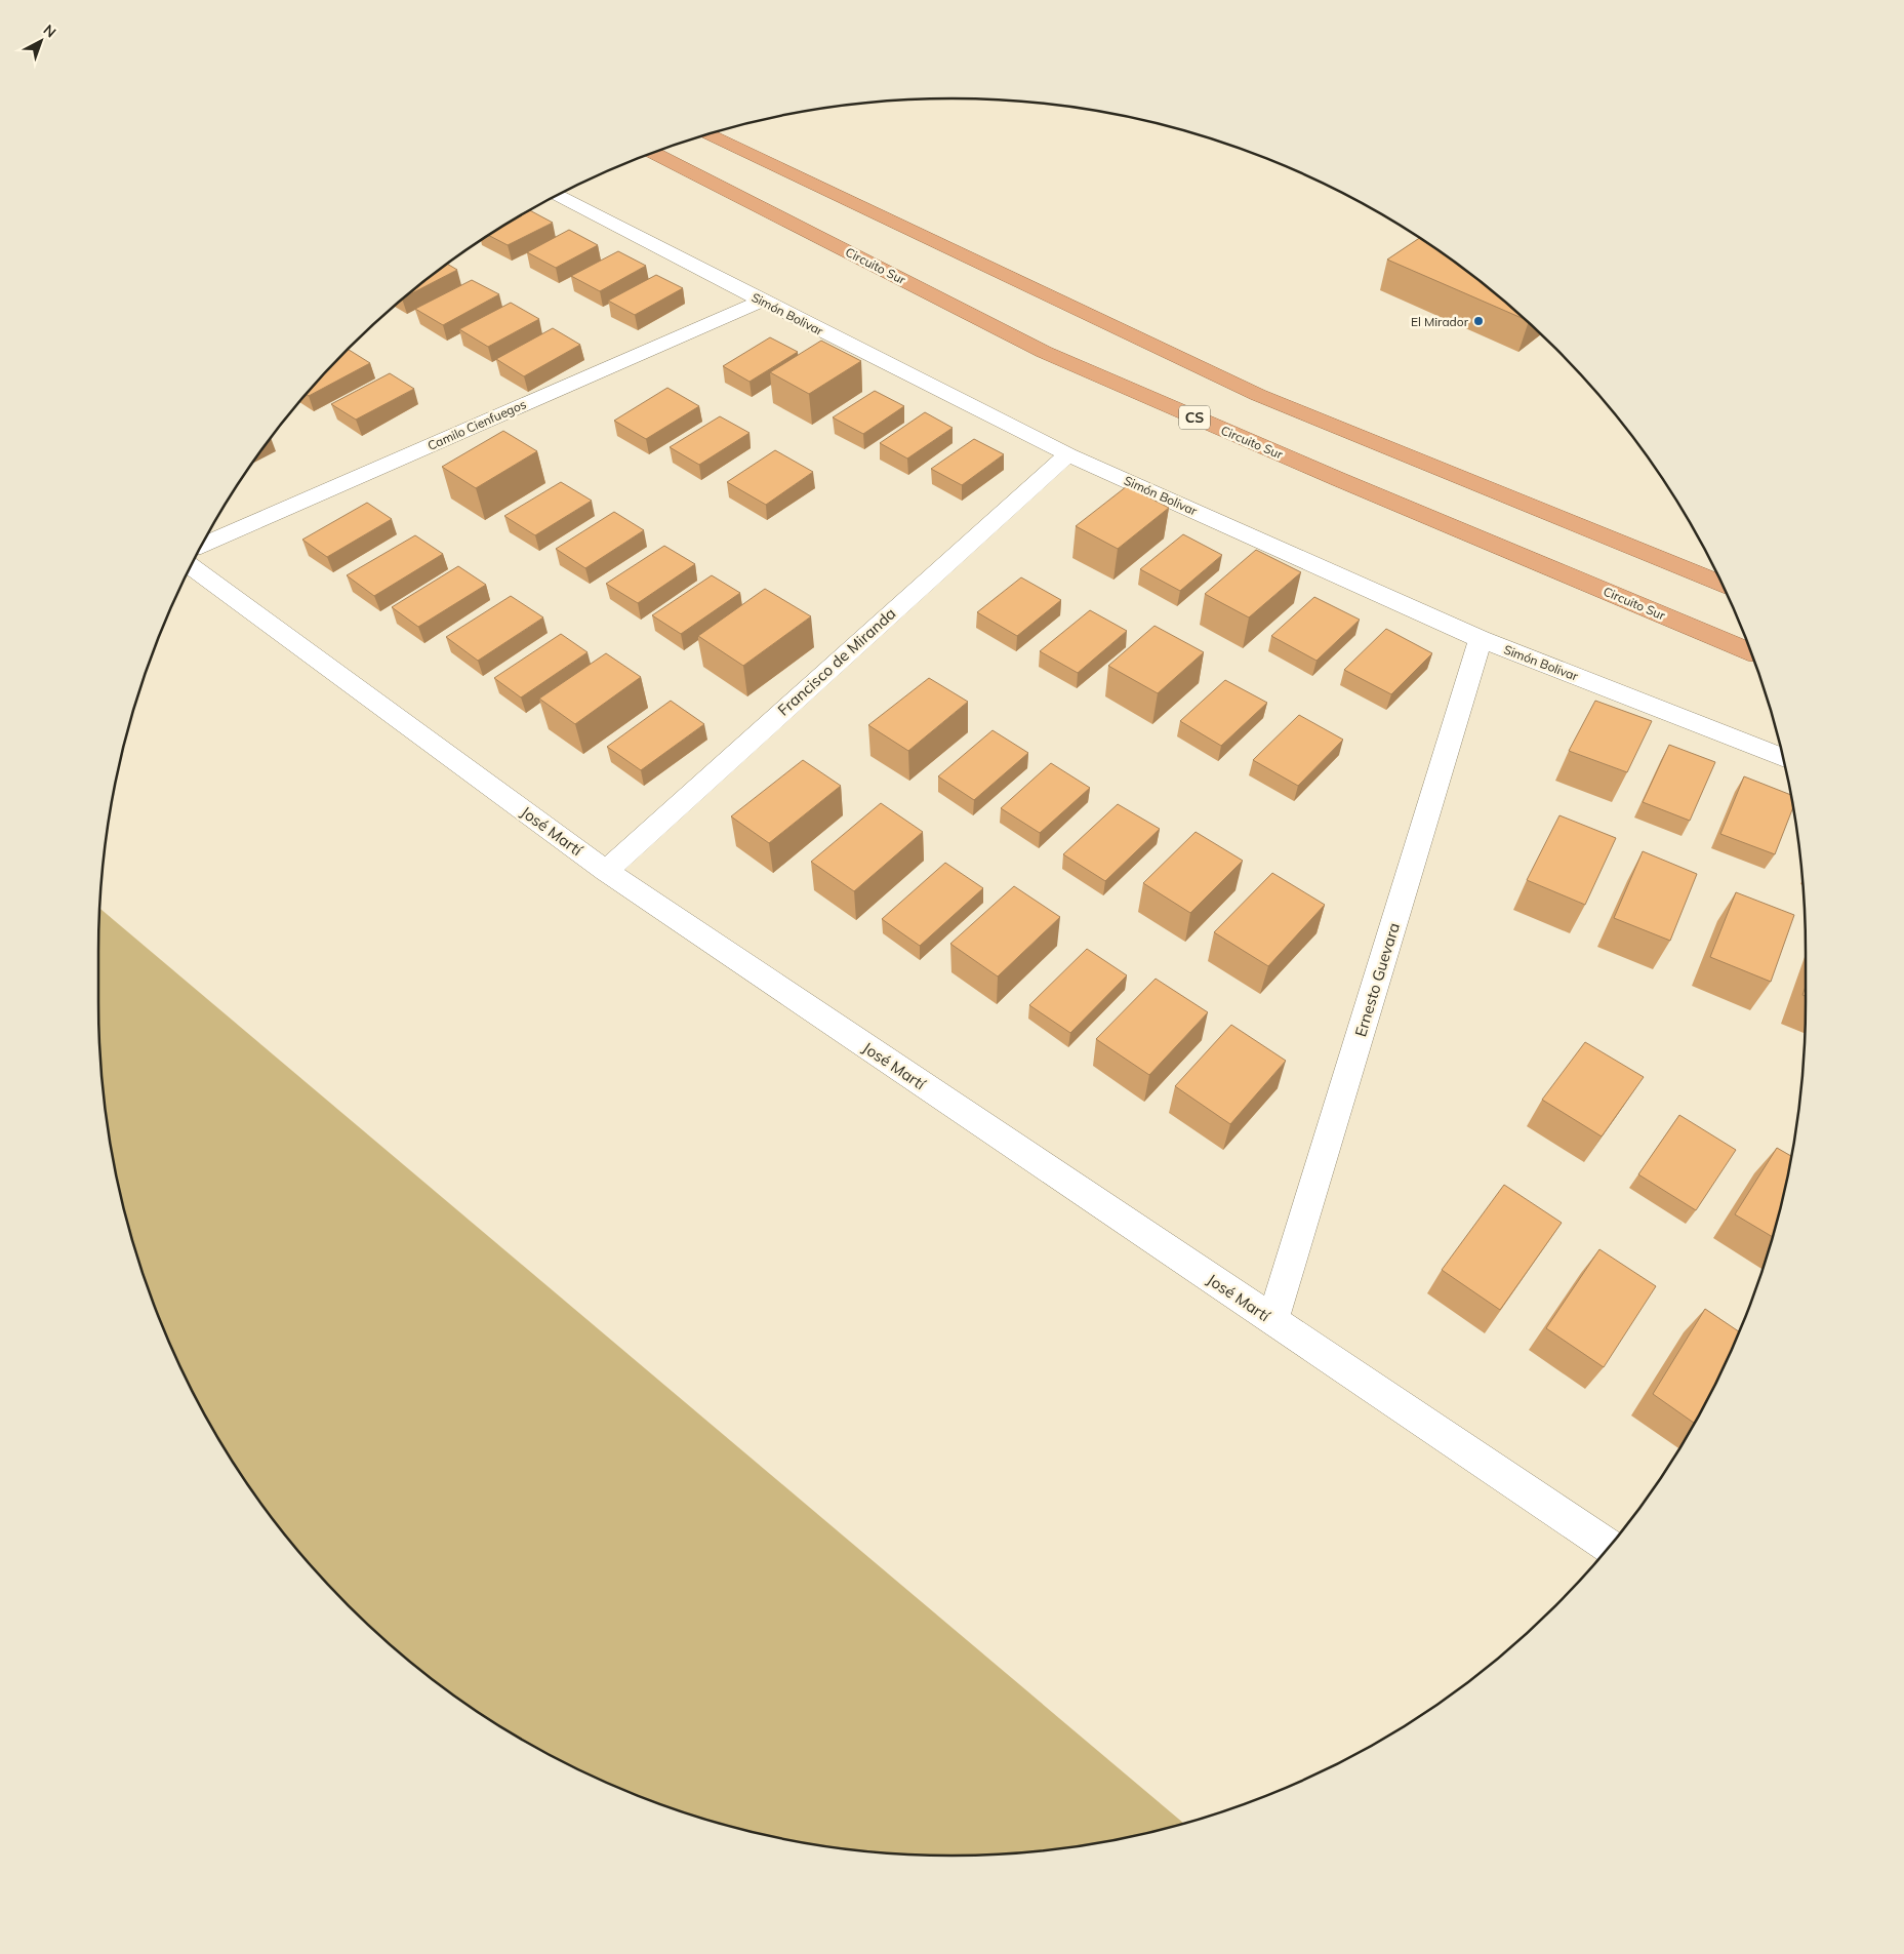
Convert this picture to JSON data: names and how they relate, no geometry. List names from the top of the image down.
{
  "streets": {
    "highway": ["Circuito Sur", "CS"],
    "street": [
      "Simón Bolivar",
      "Camilo Cienfuegos",
      "Francisco de Miranda",
      "José Martí",
      "Ernesto Guevara"
    ]
  },
  "crossings": [
    ["Simón Bolivar", "Camilo Cienfuegos"],
    ["Simón Bolivar", "Francisco de Miranda"],
    ["Simón Bolivar", "Ernesto Guevara"],
    ["Francisco de Miranda", "José Martí"],
    ["José Martí", "Ernesto Guevara"]
  ],
  "places": ["El Mirador"],
  "north": "top right"
}
